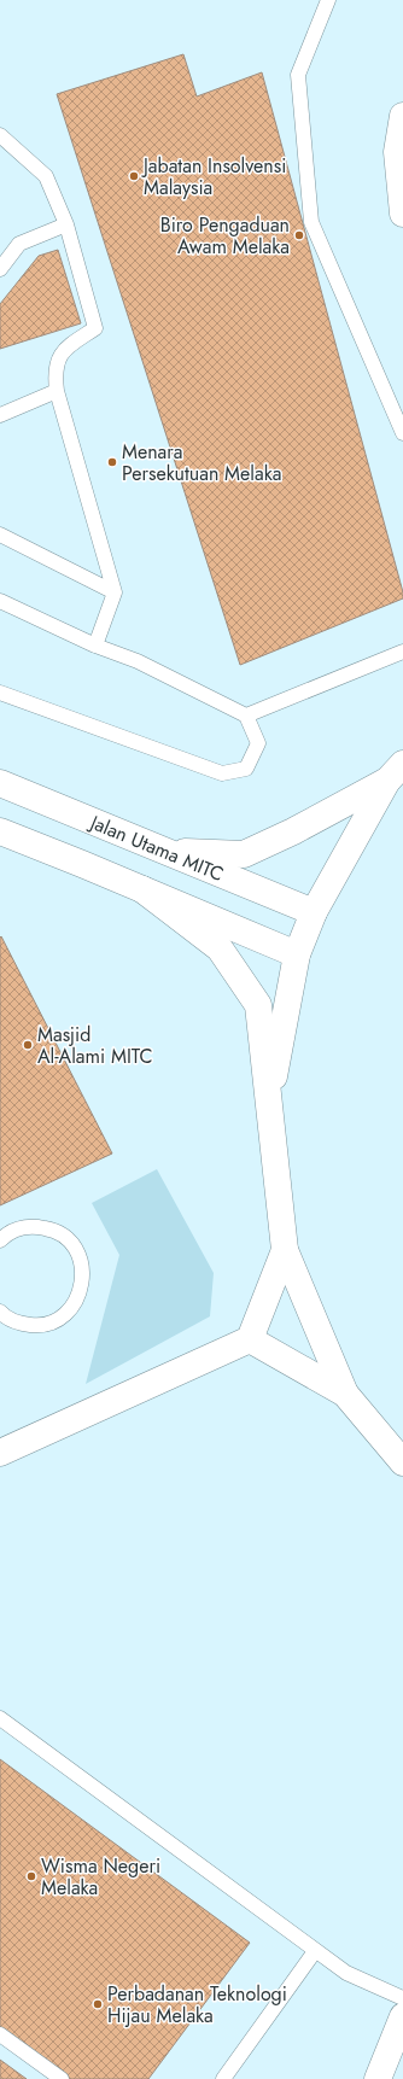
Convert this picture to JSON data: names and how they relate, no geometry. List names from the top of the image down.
{
  "streets": {
    "main road": ["Jalan Utama MITC"]
  },
  "places": [
    "Jabatan Insolvensi Malaysia",
    "Biro Pengaduan Awam Melaka",
    "Menara Persekutuan Melaka",
    "Masjid Al-Alami MITC",
    "Wisma Negeri Melaka",
    "Perbadanan Teknologi Hijau Melaka"
  ]
}
